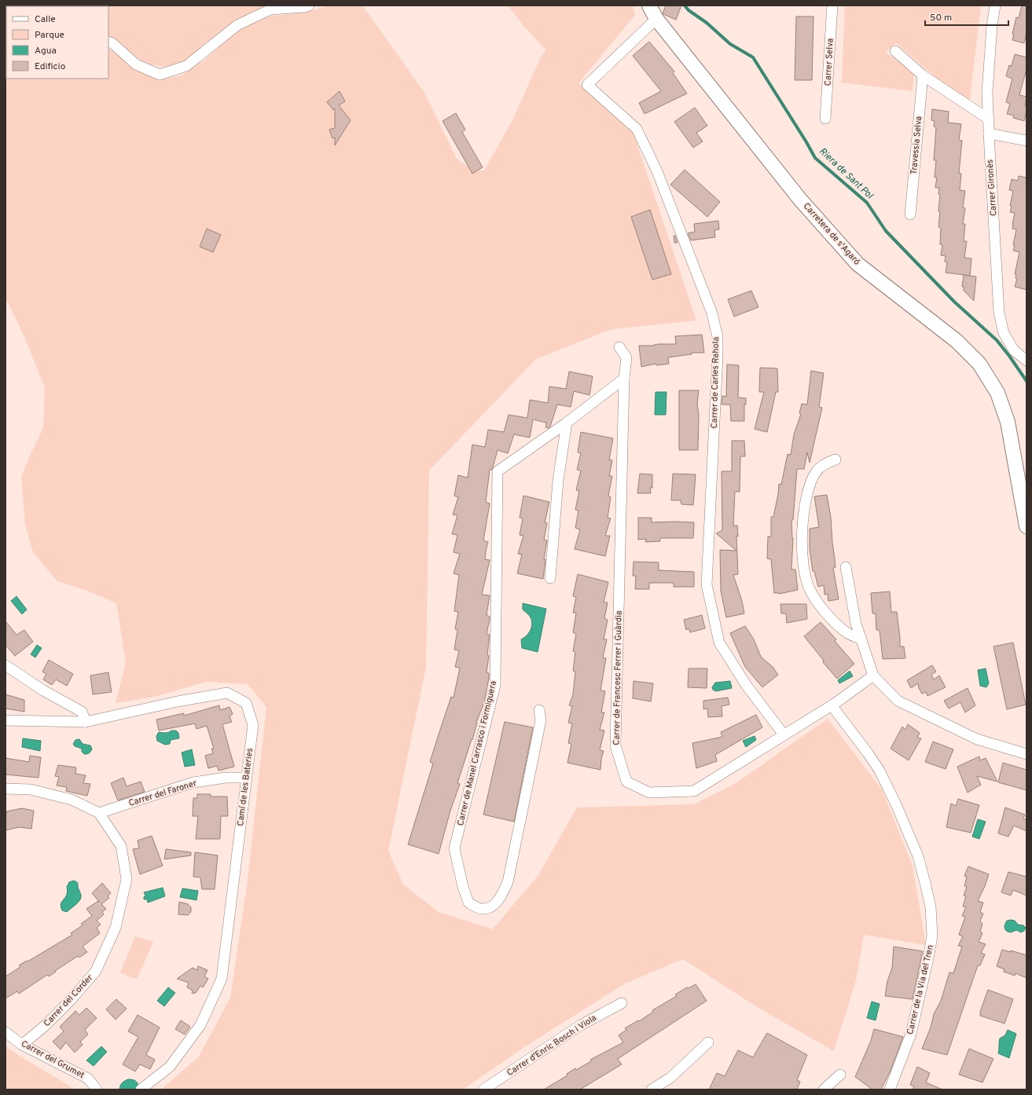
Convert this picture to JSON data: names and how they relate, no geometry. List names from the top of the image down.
{
  "streets": {
    "street": [
      "Carrer Selva",
      "Travessia Selva",
      "Carrer Gironès",
      "Carretera de s'Agaró",
      "Carrer de Carles Rahola",
      "Carrer de Francesc Ferrer i Guàrdia",
      "Carrer de Manel Carrasco i Formiguera",
      "Camí de les Bateries",
      "Carrer del Faroner",
      "Carrer de la Via del Tren",
      "Carrer del Corder",
      "Carrer d'Enric Bosch i Viola",
      "Carrer del Grumet"
    ]
  },
  "crossings": [
    ["Carretera de s'Agaró", "Carrer de Carles Rahola"],
    ["Carrer de Carles Rahola", "Carrer de Francesc Ferrer i Guàrdia"],
    ["Carrer de Francesc Ferrer i Guàrdia", "Carrer de Manel Carrasco i Formiguera"],
    ["Carrer de Francesc Ferrer i Guàrdia", "Carrer de la Via del Tren"],
    ["Camí de les Bateries", "Carrer del Faroner"],
    ["Carrer del Faroner", "Carrer del Corder"],
    ["Carrer del Corder", "Carrer del Grumet"]
  ],
  "water": ["Riera de Sant Pol"],
  "legend": [
    "Calle",
    "Parque",
    "Agua",
    "Edificio"
  ],
  "scale_bar": "50 m"
}
